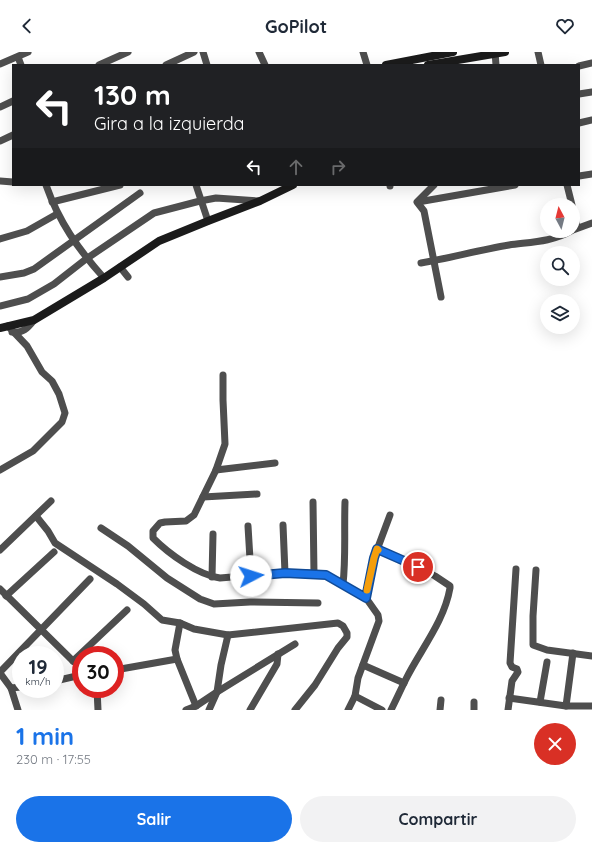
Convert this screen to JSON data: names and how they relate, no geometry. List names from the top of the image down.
{
  "north": "top",
  "page": {
    "header": "GoPilot",
    "turn": ["130 m", "Gira a la izquierda"],
    "speed": "19 km/h",
    "limit": "30",
    "heading": ["1 min", "230 m · 17:55"],
    "buttons": ["Salir", "Compartir"]
  }
}
